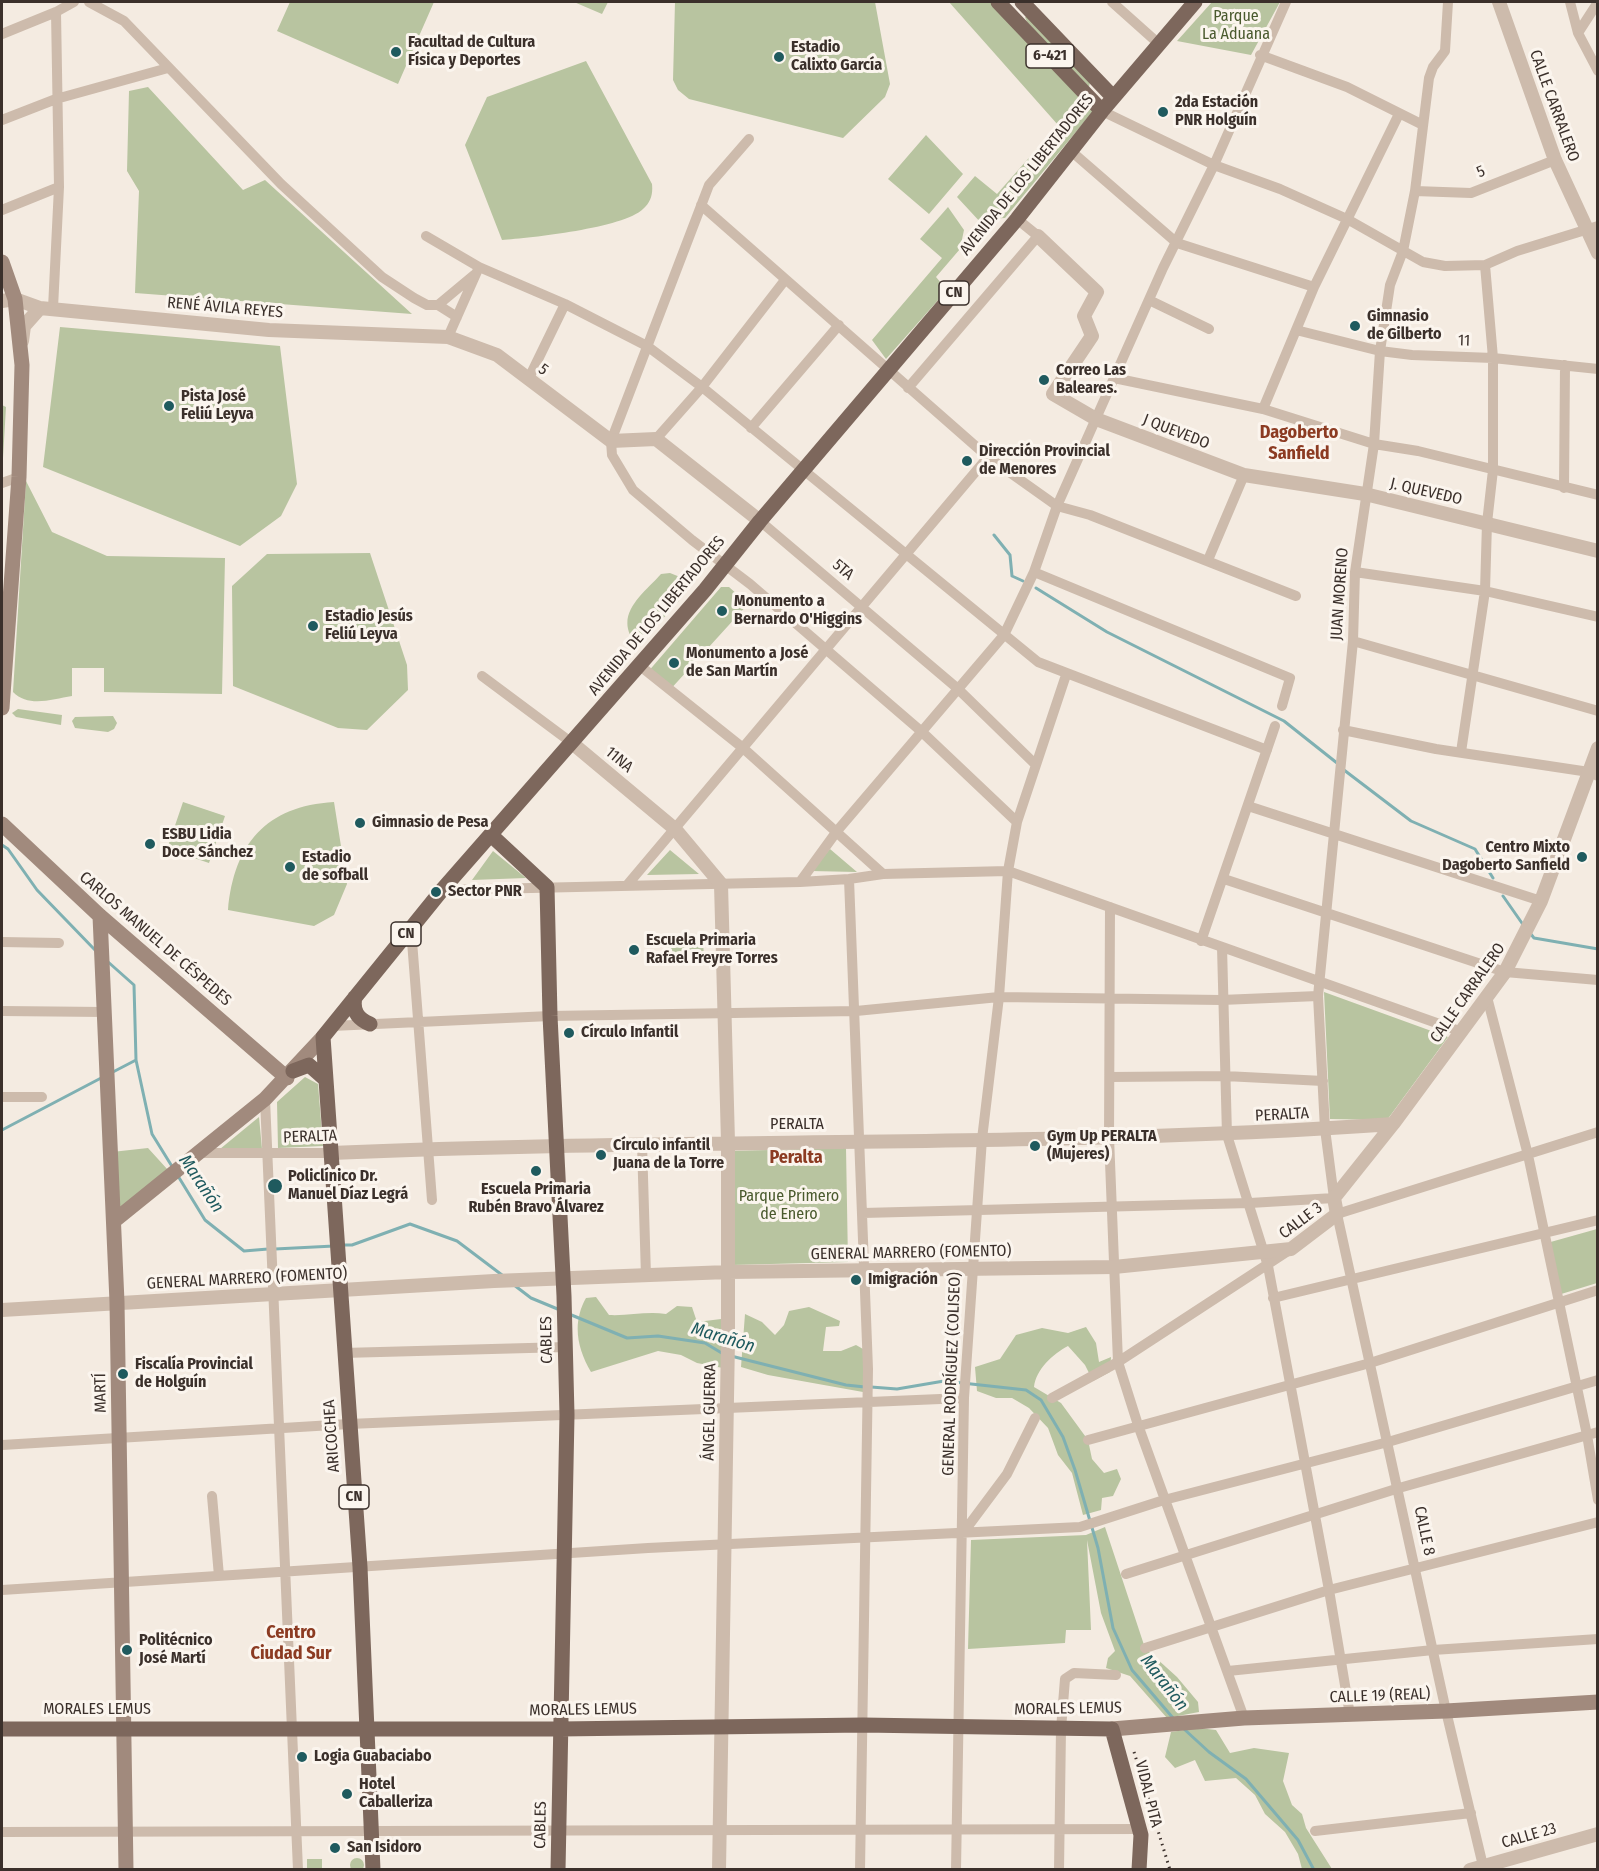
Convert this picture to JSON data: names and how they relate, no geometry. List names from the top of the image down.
{
  "streets": {
    "main road": [
      "6-421",
      "AVENIDA DE LOS LIBERTADORES",
      "CN",
      "CARLOS MANUEL DE CÉSPEDES",
      "CABLES",
      "MARTÍ",
      "ARICOCHEA",
      "CALLE 19 (REAL)",
      "MORALES LEMUS",
      "VIDAL PITA"
    ],
    "street": [
      "CALLE CARRALERO",
      "5",
      "RENÉ ÁVILA REYES",
      "11",
      "J QUEVEDO",
      "J. QUEVEDO",
      "5TA",
      "JUAN MORENO",
      "11NA",
      "PERALTA",
      "CALLE 3",
      "GENERAL MARRERO (FOMENTO)",
      "GENERAL RODRÍGUEZ (COLISEO)",
      "ÁNGEL GUERRA",
      "CALLE 8",
      "CALLE 23"
    ]
  },
  "crossings": [
    ["6-421", "AVENIDA DE LOS LIBERTADORES"],
    ["CALLE CARRALERO", "5"],
    ["CALLE CARRALERO", "JUAN MORENO"],
    ["CALLE CARRALERO", "PERALTA"],
    ["CALLE CARRALERO", "CALLE 8"],
    ["5", "RENÉ ÁVILA REYES"],
    ["5", "JUAN MORENO"],
    ["AVENIDA DE LOS LIBERTADORES", "5TA"],
    ["AVENIDA DE LOS LIBERTADORES", "11NA"],
    ["AVENIDA DE LOS LIBERTADORES", "CARLOS MANUEL DE CÉSPEDES"],
    ["AVENIDA DE LOS LIBERTADORES", "PERALTA"],
    ["AVENIDA DE LOS LIBERTADORES", "MARTÍ"],
    ["AVENIDA DE LOS LIBERTADORES", "ARICOCHEA"],
    ["11", "JUAN MORENO"],
    ["J QUEVEDO", "J. QUEVEDO"],
    ["J. QUEVEDO", "JUAN MORENO"],
    ["5TA", "GENERAL RODRÍGUEZ (COLISEO)"],
    ["JUAN MORENO", "PERALTA"],
    ["JUAN MORENO", "CALLE 8"],
    ["11NA", "ÁNGEL GUERRA"],
    ["CARLOS MANUEL DE CÉSPEDES", "MARTÍ"],
    ["PERALTA", "CABLES"],
    ["PERALTA", "GENERAL RODRÍGUEZ (COLISEO)"],
    ["PERALTA", "ÁNGEL GUERRA"],
    ["PERALTA", "ARICOCHEA"],
    ["CALLE 3", "GENERAL MARRERO (FOMENTO)"],
    ["CALLE 3", "CALLE 8"],
    ["GENERAL MARRERO (FOMENTO)", "CABLES"],
    ["GENERAL MARRERO (FOMENTO)", "GENERAL RODRÍGUEZ (COLISEO)"],
    ["GENERAL MARRERO (FOMENTO)", "MARTÍ"],
    ["GENERAL MARRERO (FOMENTO)", "ÁNGEL GUERRA"],
    ["GENERAL MARRERO (FOMENTO)", "ARICOCHEA"],
    ["CABLES", "MORALES LEMUS"],
    ["GENERAL RODRÍGUEZ (COLISEO)", "MORALES LEMUS"],
    ["MARTÍ", "MORALES LEMUS"],
    ["ÁNGEL GUERRA", "MORALES LEMUS"],
    ["ARICOCHEA", "MORALES LEMUS"],
    ["CALLE 8", "CALLE 19 (REAL)"],
    ["CALLE 8", "CALLE 23"],
    ["CALLE 19 (REAL)", "MORALES LEMUS"],
    ["MORALES LEMUS", "VIDAL PITA"]
  ],
  "districts": ["Dagoberto Sanfield", "Peralta", "Centro Ciudad Sur"],
  "water": ["Marañón"],
  "parks": ["Parque La Aduana", "Parque Primero de Enero"],
  "places": [
    "Facultad de Cultura Física y Deportes",
    "Estadio Calixto García",
    "2da Estación PNR Holguín",
    "Gimnasio de Gilberto",
    "Correo Las Baleares.",
    "Pista José Feliú Leyva",
    "Dirección Provincial de Menores",
    "Monumento a Bernardo O'Higgins",
    "Estadio Jesús Feliú Leyva",
    "Monumento a José de San Martín",
    "Gimnasio de Pesa",
    "ESBU Lidia Doce Sánchez",
    "Centro Mixto Dagoberto Sanfield",
    "Estadio de sofball",
    "Sector PNR",
    "Escuela Primaria Rafael Freyre Torres",
    "Círculo Infantil",
    "Gym Up PERALTA (Mujeres)",
    "Círculo infantil Juana de la Torre",
    "Escuela Primaria Rubén Bravo Álvarez",
    "Policlínico Dr. Manuel Díaz Legrá",
    "Imigración",
    "Fiscalía Provincial de Holguín",
    "Politécnico José Martí",
    "Logia Guabaciabo",
    "Hotel Caballeriza",
    "San Isidoro"
  ]
}
